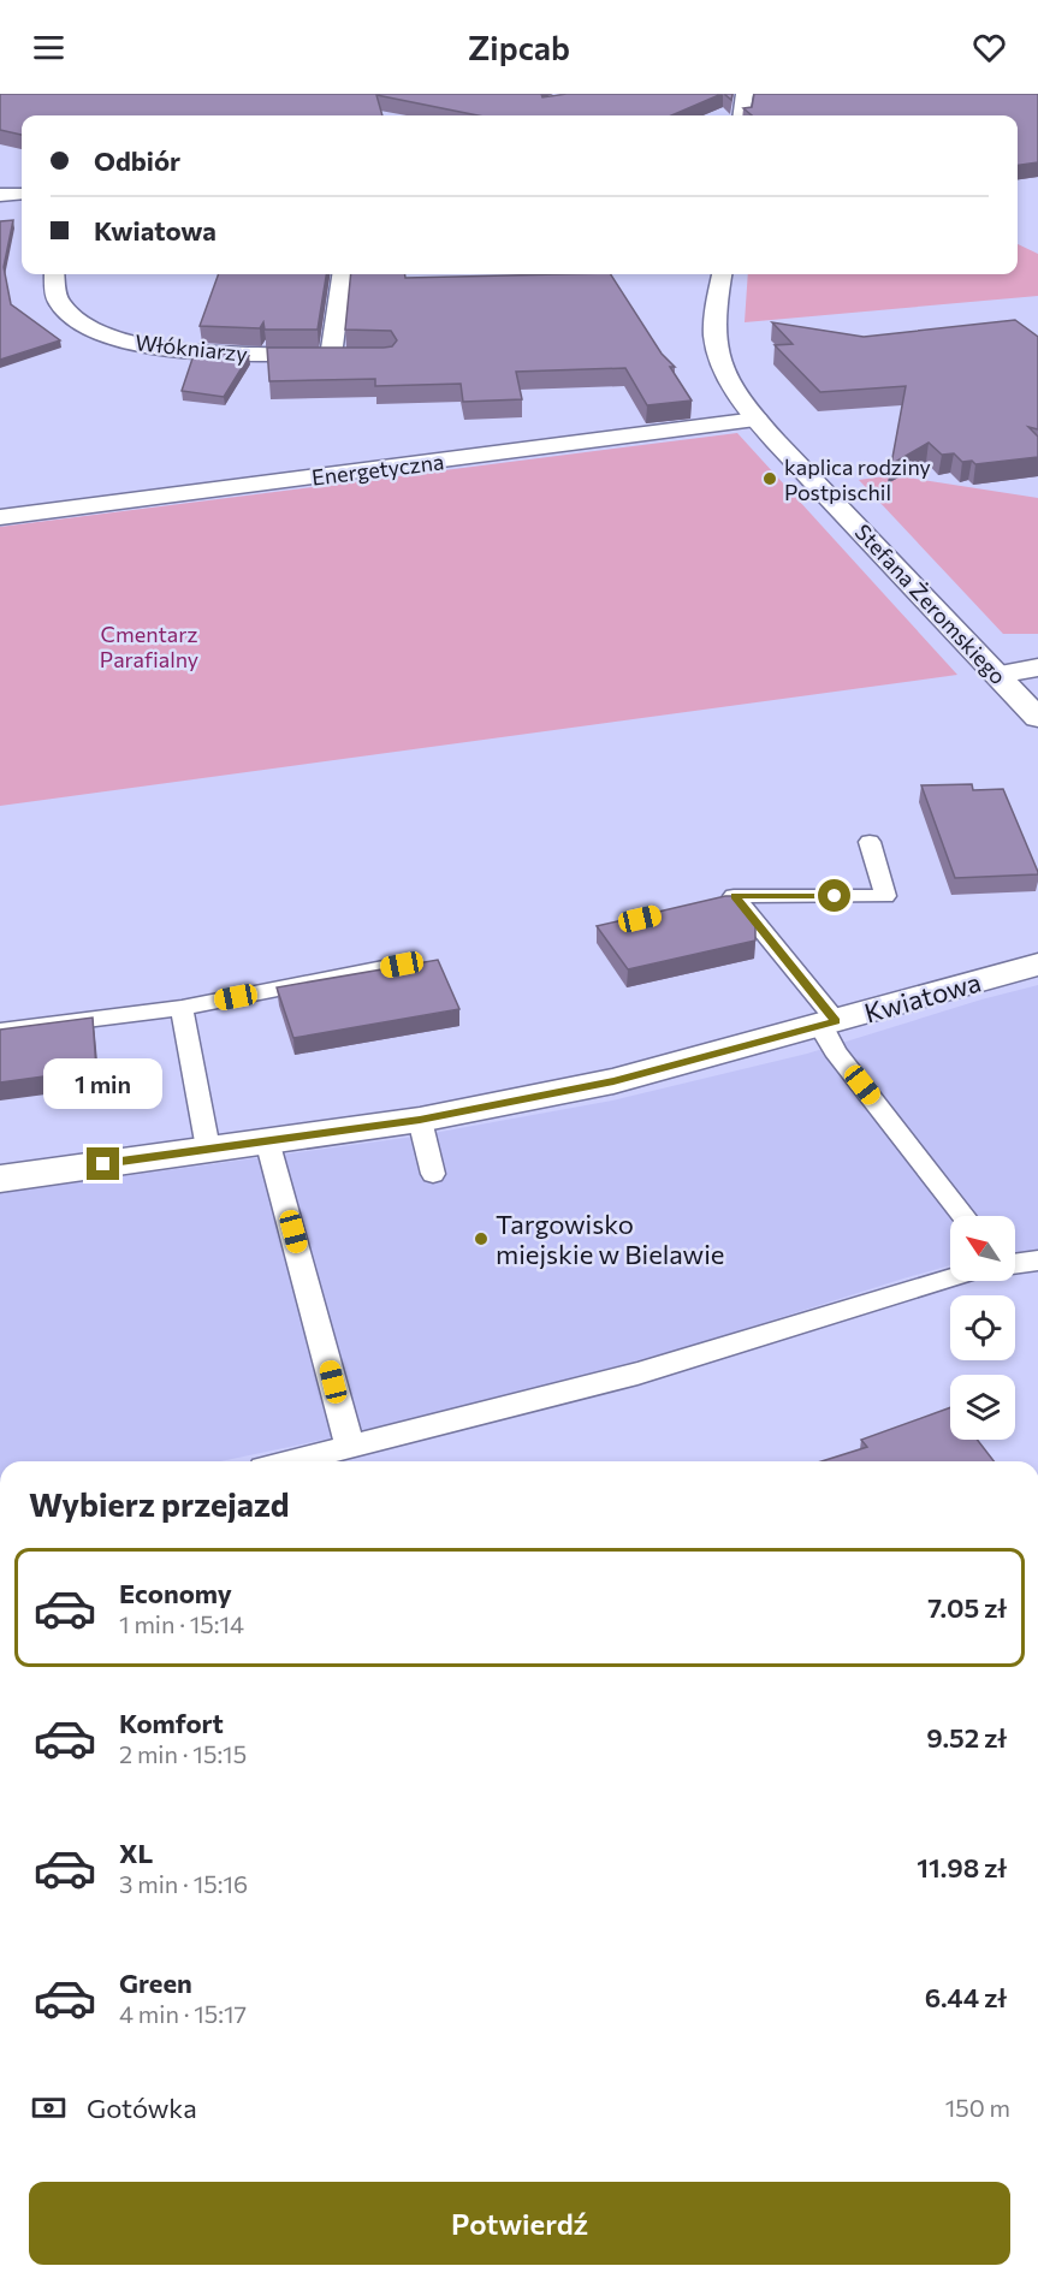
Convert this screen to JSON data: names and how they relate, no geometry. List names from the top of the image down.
{
  "streets": {
    "street": [
      "Włókniarzy",
      "Energetyczna",
      "Stefana Żeromskiego",
      "Kwiatowa"
    ]
  },
  "crossings": [
    ["Energetyczna", "Stefana Żeromskiego"]
  ],
  "parks": ["Cmentarz Parafialny"],
  "places": ["kaplica rodziny Postpischil", "Targowisko miejskie w Bielawie"],
  "north": "top left",
  "page": {
    "header": "Zipcab",
    "banner": ["Odbiór", "Kwiatowa"],
    "bubble": "1 min",
    "heading": "Wybierz przejazd",
    "list": [
      {
        "name": "Economy",
        "note": "1 min · 15:14",
        "value": "7.05 zł"
      },
      {
        "name": "Komfort",
        "note": "2 min · 15:15",
        "value": "9.52 zł"
      },
      {
        "name": "XL",
        "note": "3 min · 15:16",
        "value": "11.98 zł"
      },
      {
        "name": "Green",
        "note": "4 min · 15:17",
        "value": "6.44 zł"
      }
    ],
    "pay": ["Gotówka", "150 m"],
    "buttons": "Potwierdź"
  }
}
